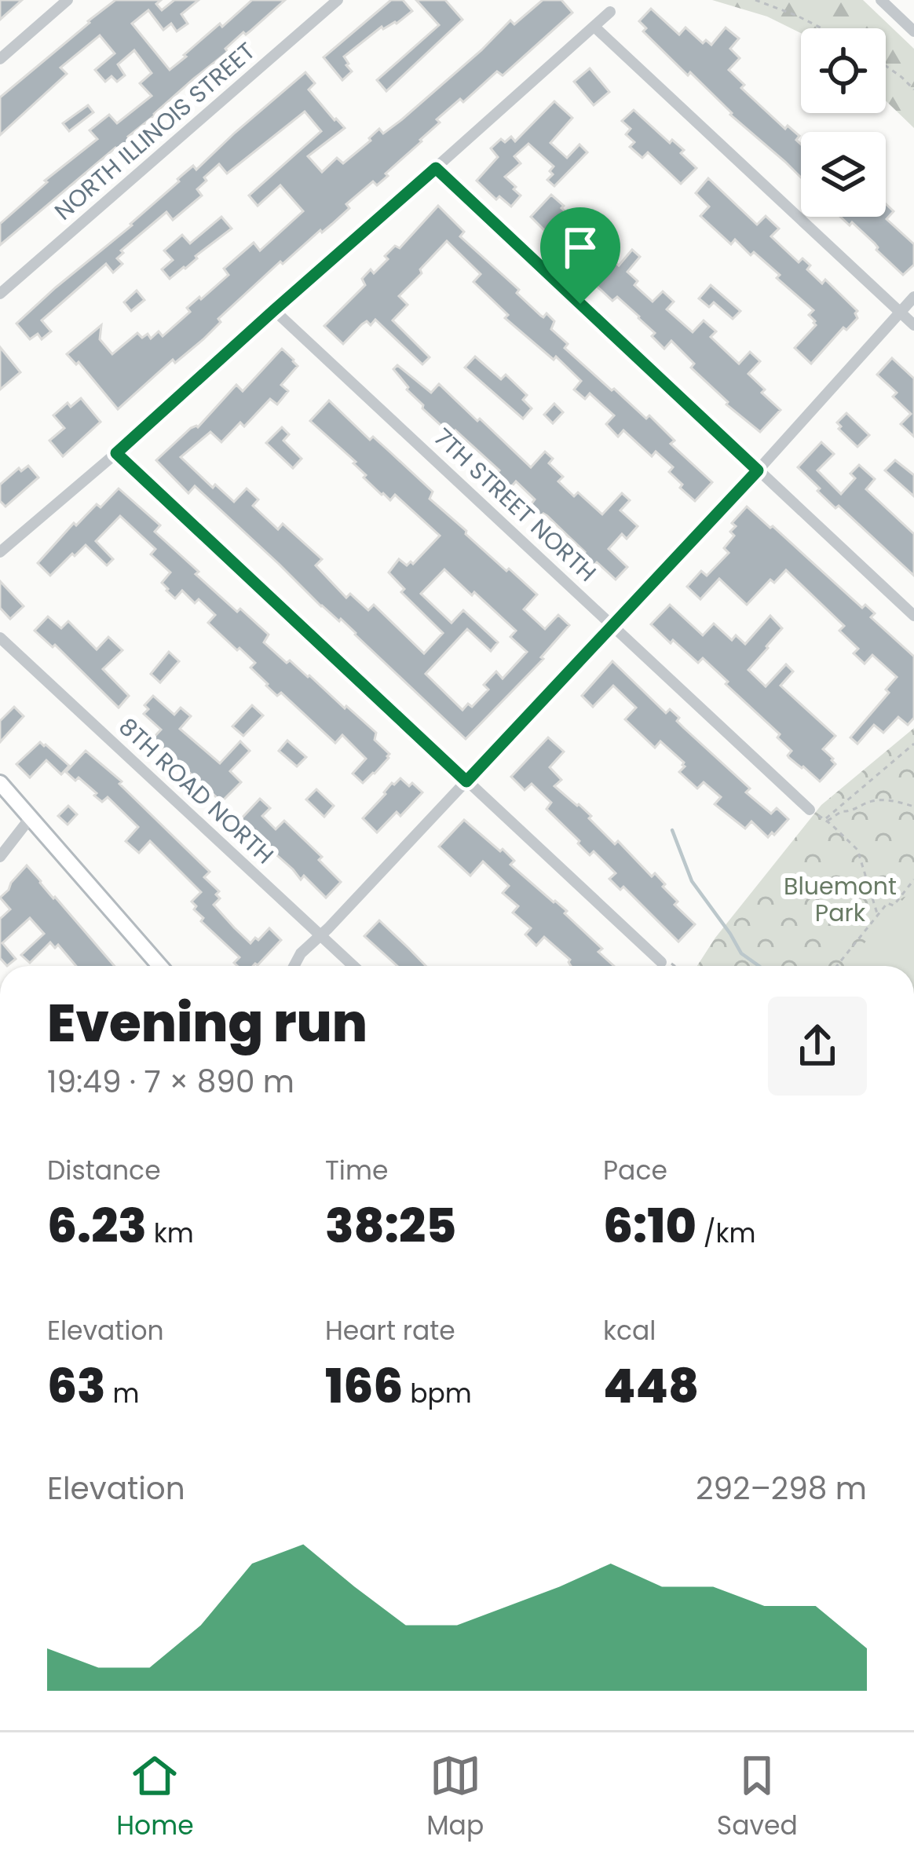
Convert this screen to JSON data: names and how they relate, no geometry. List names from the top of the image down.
{
  "streets": {
    "street": ["NORTH ILLINOIS STREET", "7TH STREET NORTH", "8TH ROAD NORTH"]
  },
  "parks": ["Bluemont Park"],
  "page": {
    "heading": ["Evening run", "19:49 · 7 × 890 m"],
    "stats": [
      ["Distance", "6.23 km"],
      ["Time", "38:25"],
      ["Pace", "6:10 /km"],
      ["Elevation", "63 m"],
      ["Heart rate", "166 bpm"],
      ["kcal", "448"]
    ],
    "chart": ["Elevation", "292–298 m"],
    "tabs": ["Home", "Map", "Saved"]
  }
}
